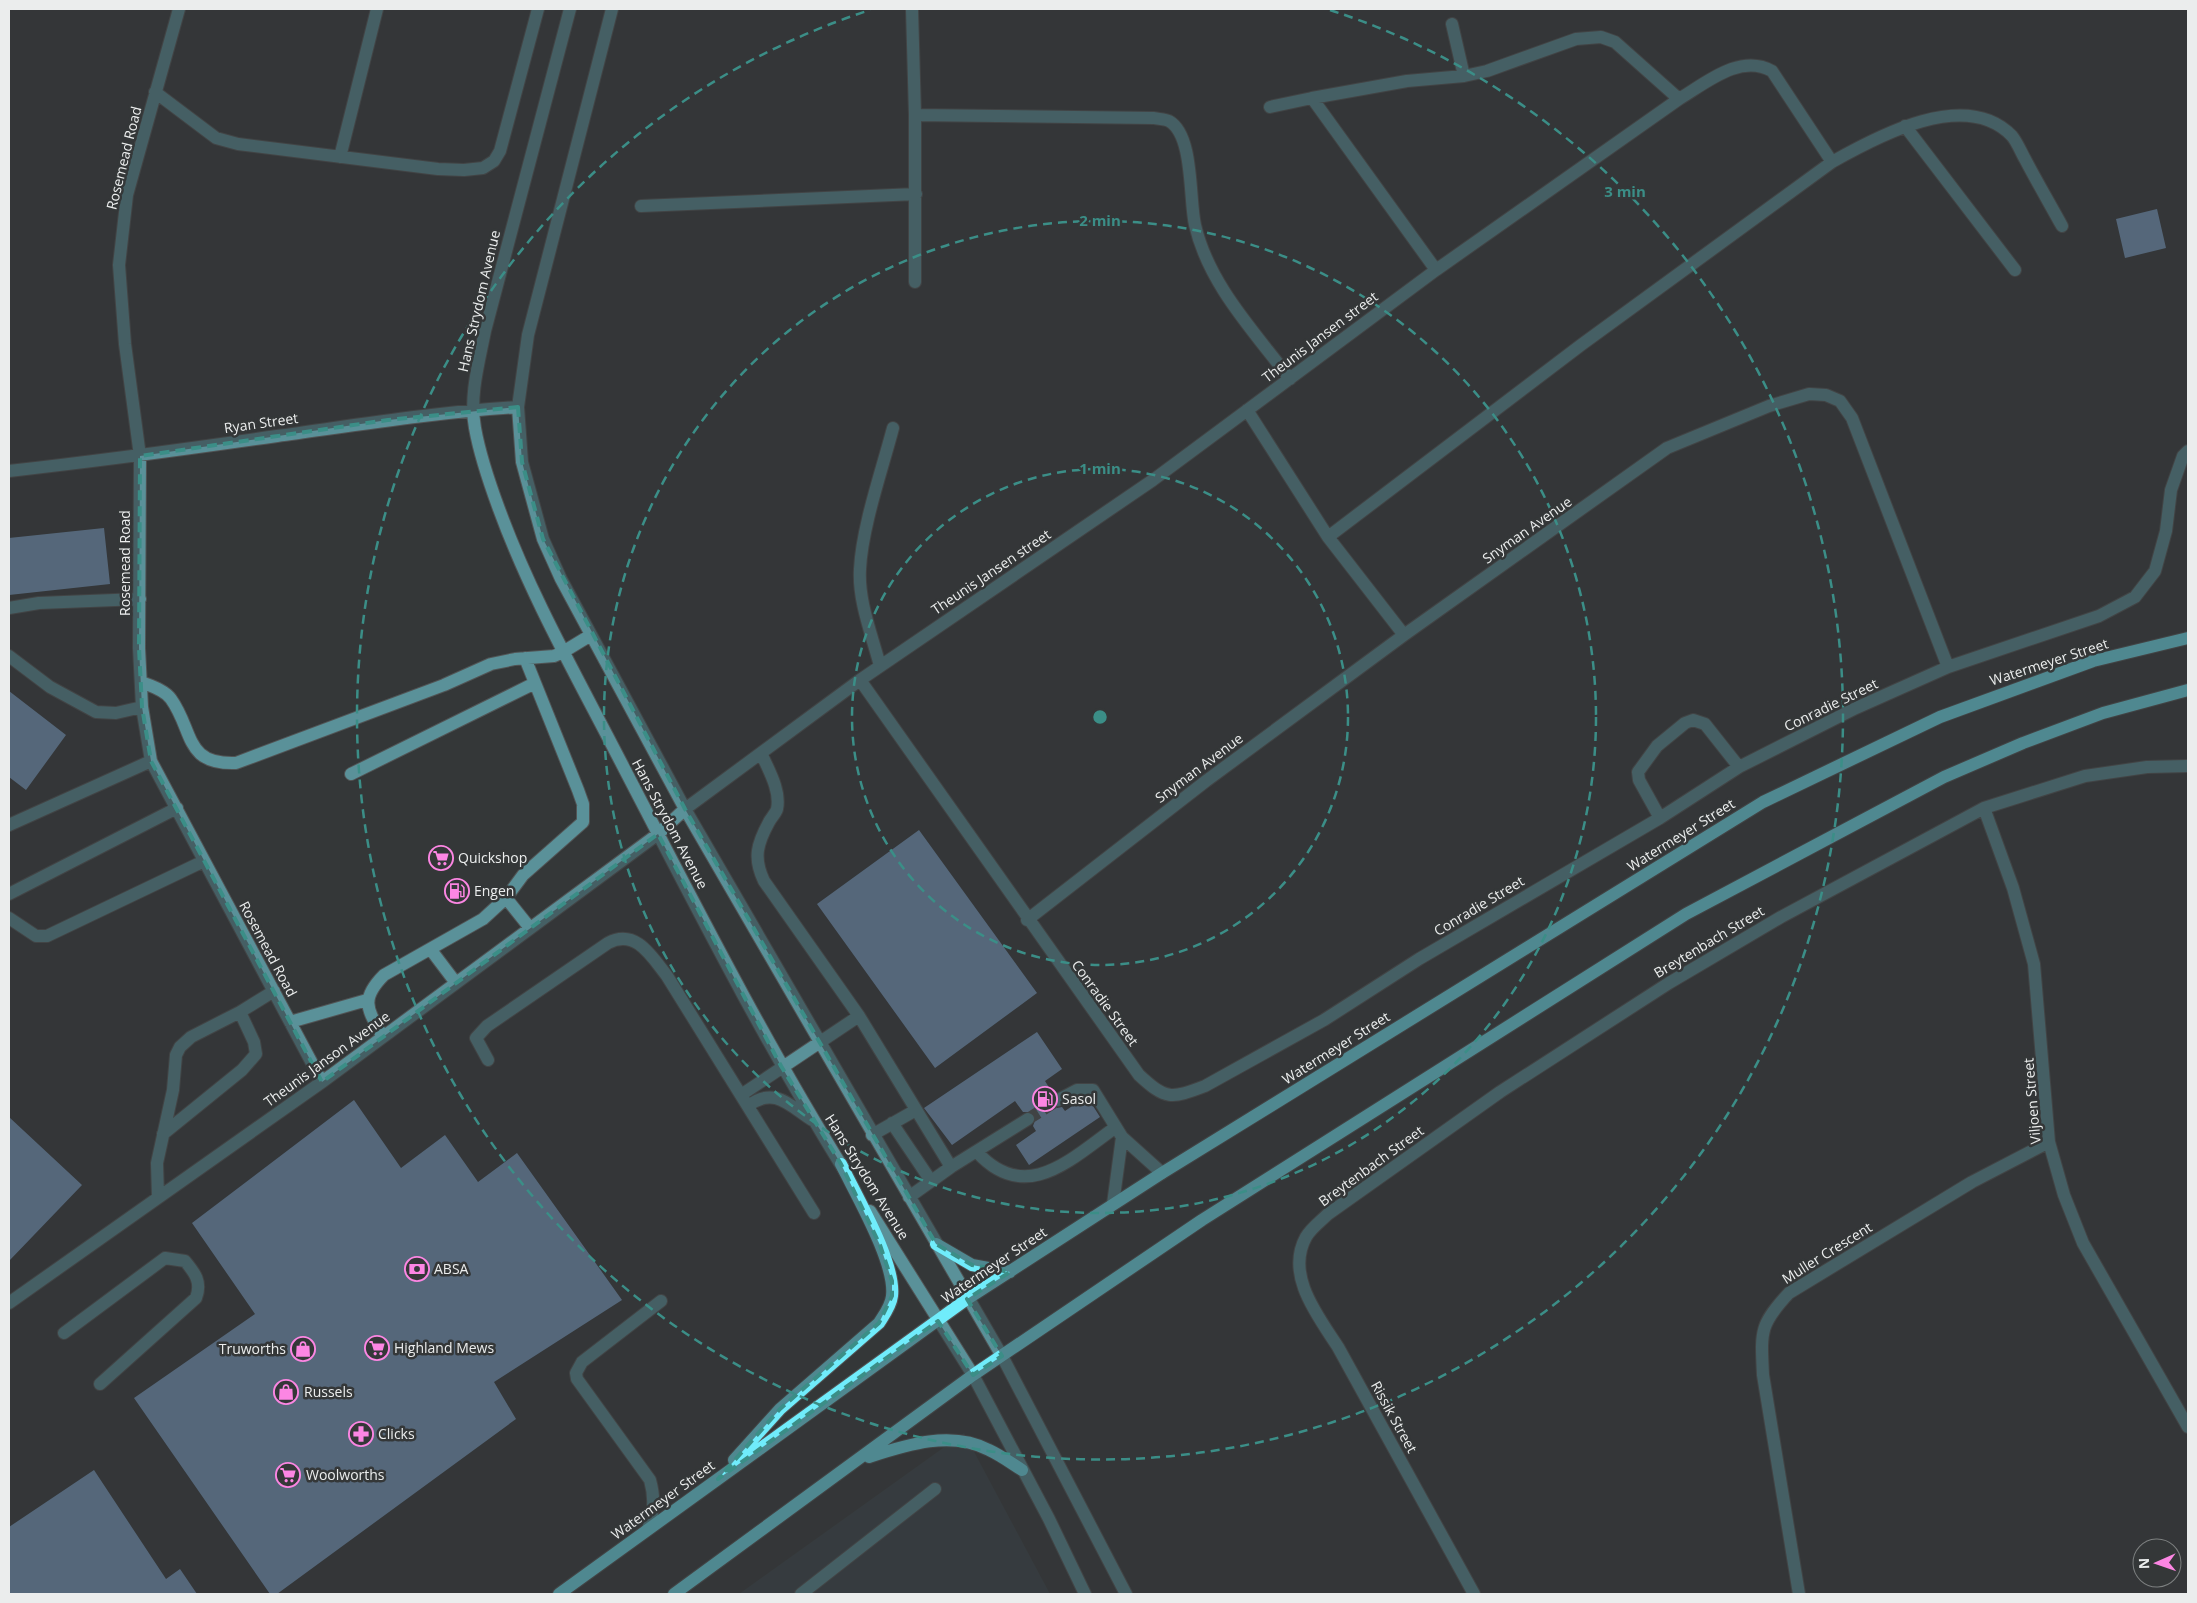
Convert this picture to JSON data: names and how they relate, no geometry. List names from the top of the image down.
{
  "streets": {
    "main road": ["Watermeyer Street"],
    "street": [
      "Rosemead Road",
      "Hans Strydom Avenue",
      "Theunis Jansen street",
      "Ryan Street",
      "Snyman Avenue",
      "Conradie Street",
      "Breytenbach Street",
      "Theunis Janson Avenue",
      "Viljoen Street",
      "Muller Crescent",
      "Rissik Street"
    ]
  },
  "crossings": [
    ["Rosemead Road", "Ryan Street"],
    ["Rosemead Road", "Theunis Janson Avenue"],
    ["Hans Strydom Avenue", "Theunis Jansen street"],
    ["Hans Strydom Avenue", "Ryan Street"],
    ["Hans Strydom Avenue", "Watermeyer Street"],
    ["Hans Strydom Avenue", "Theunis Janson Avenue"],
    ["Theunis Jansen street", "Conradie Street"],
    ["Theunis Jansen street", "Theunis Janson Avenue"],
    ["Snyman Avenue", "Conradie Street"],
    ["Breytenbach Street", "Viljoen Street"],
    ["Breytenbach Street", "Rissik Street"],
    ["Viljoen Street", "Muller Crescent"]
  ],
  "places": {
    "supermarket": ["Quickshop", "Highland Mews", "Woolworths"],
    "fuel station": ["Engen", "Sasol"],
    "bank": ["ABSA"],
    "shop": ["Truworths", "Russels"],
    "pharmacy": ["Clicks"]
  },
  "north": "left",
  "rings": ["3 min", "2 min", "1 min"]
}
